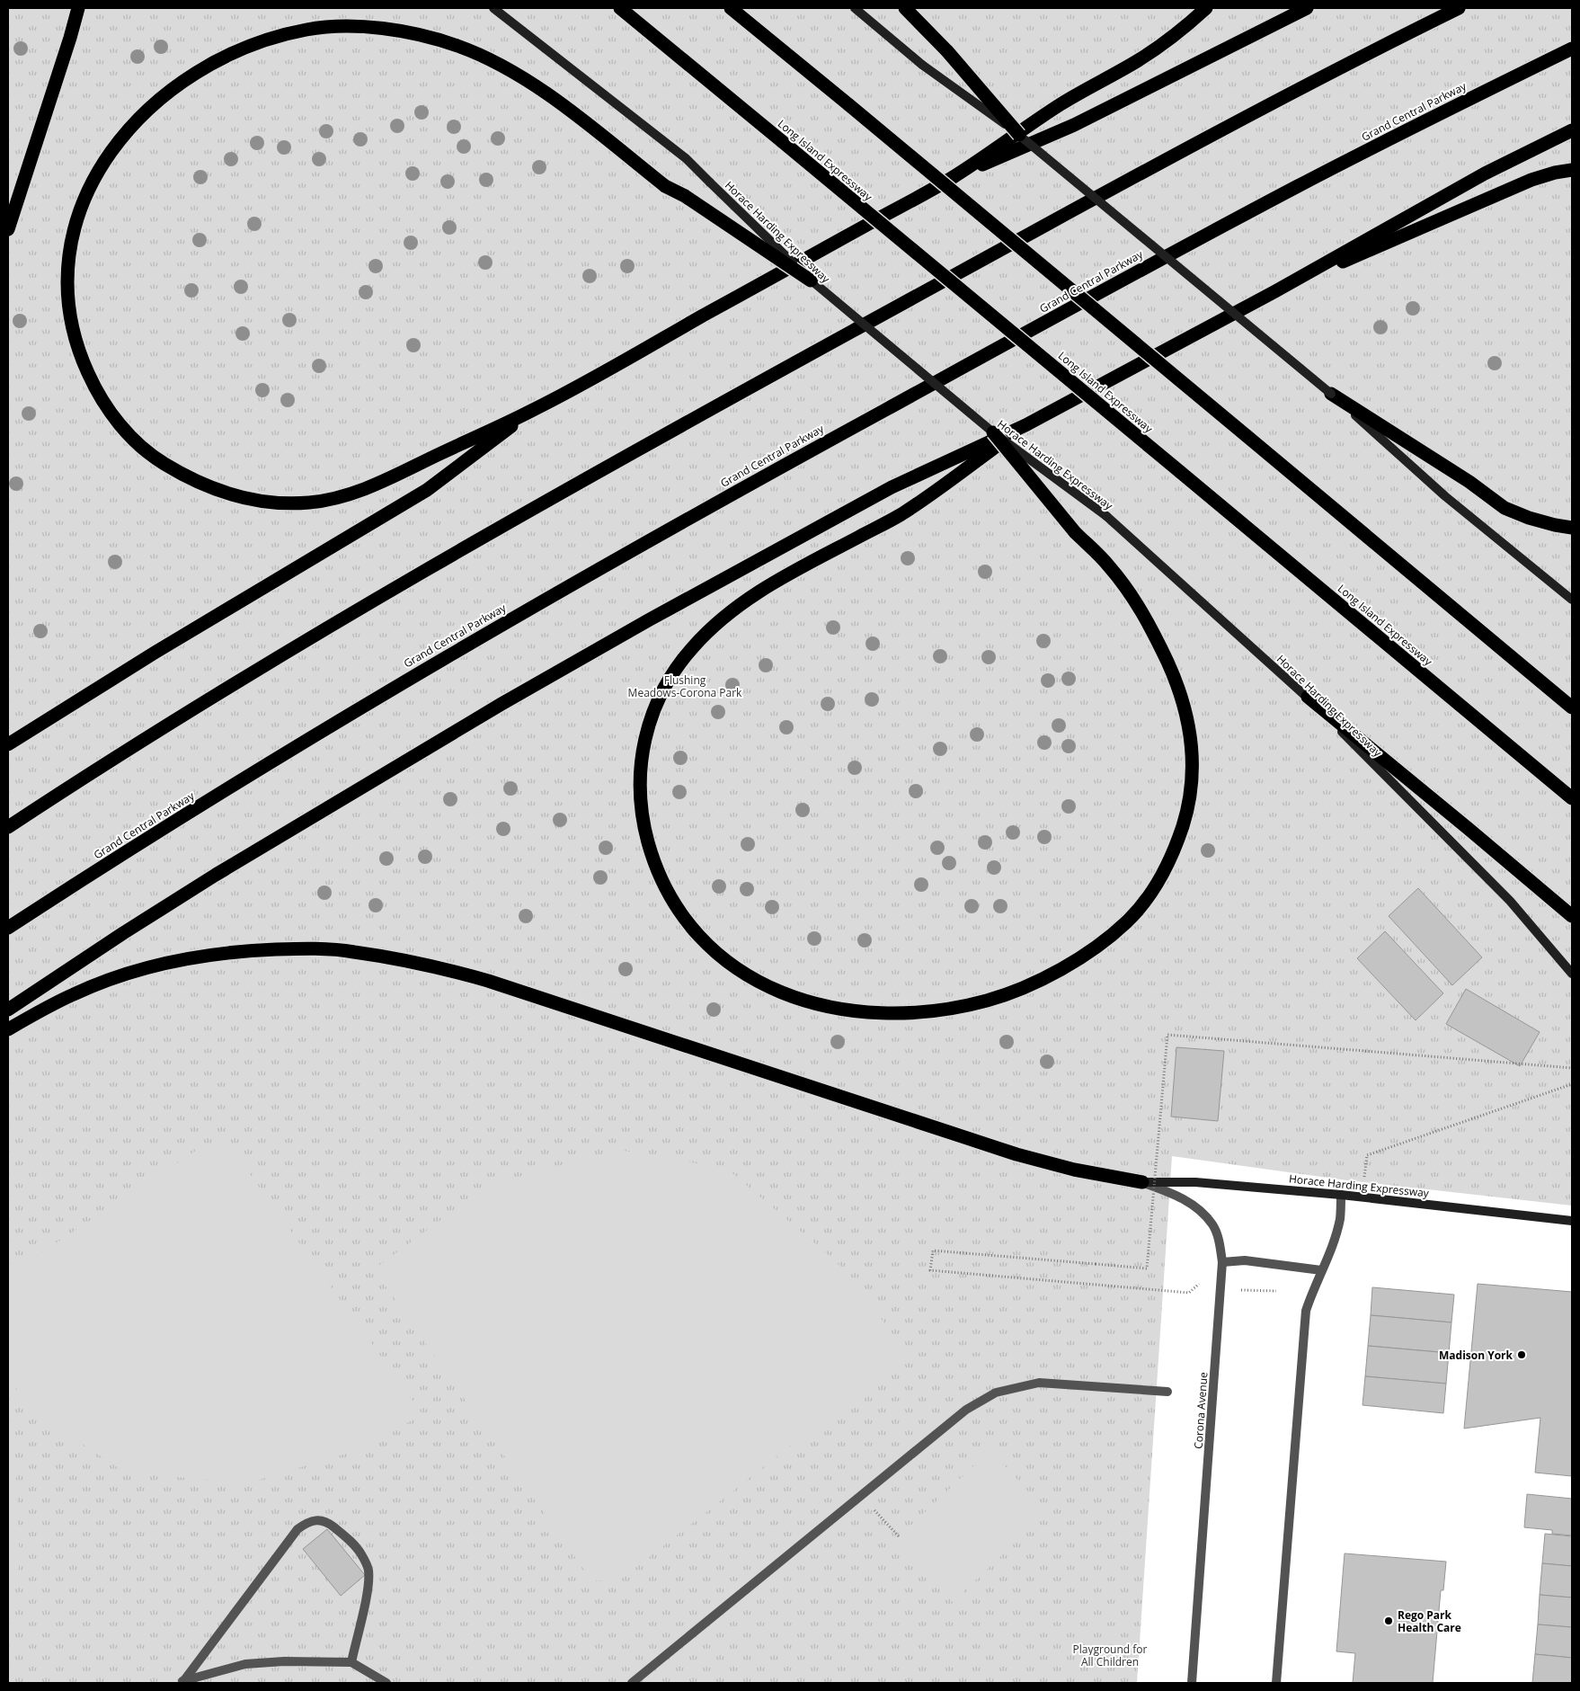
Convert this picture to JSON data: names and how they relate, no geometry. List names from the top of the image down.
{
  "streets": {
    "highway": ["Grand Central Parkway", "Long Island Expressway"],
    "main road": ["Horace Harding Expressway"],
    "street": ["Corona Avenue"]
  },
  "crossings": [
    ["Horace Harding Expressway", "Corona Avenue"]
  ],
  "parks": ["Flushing Meadows-Corona Park", "Playground for All Children"],
  "places": ["Madison York", "Rego Park Health Care"]
}
